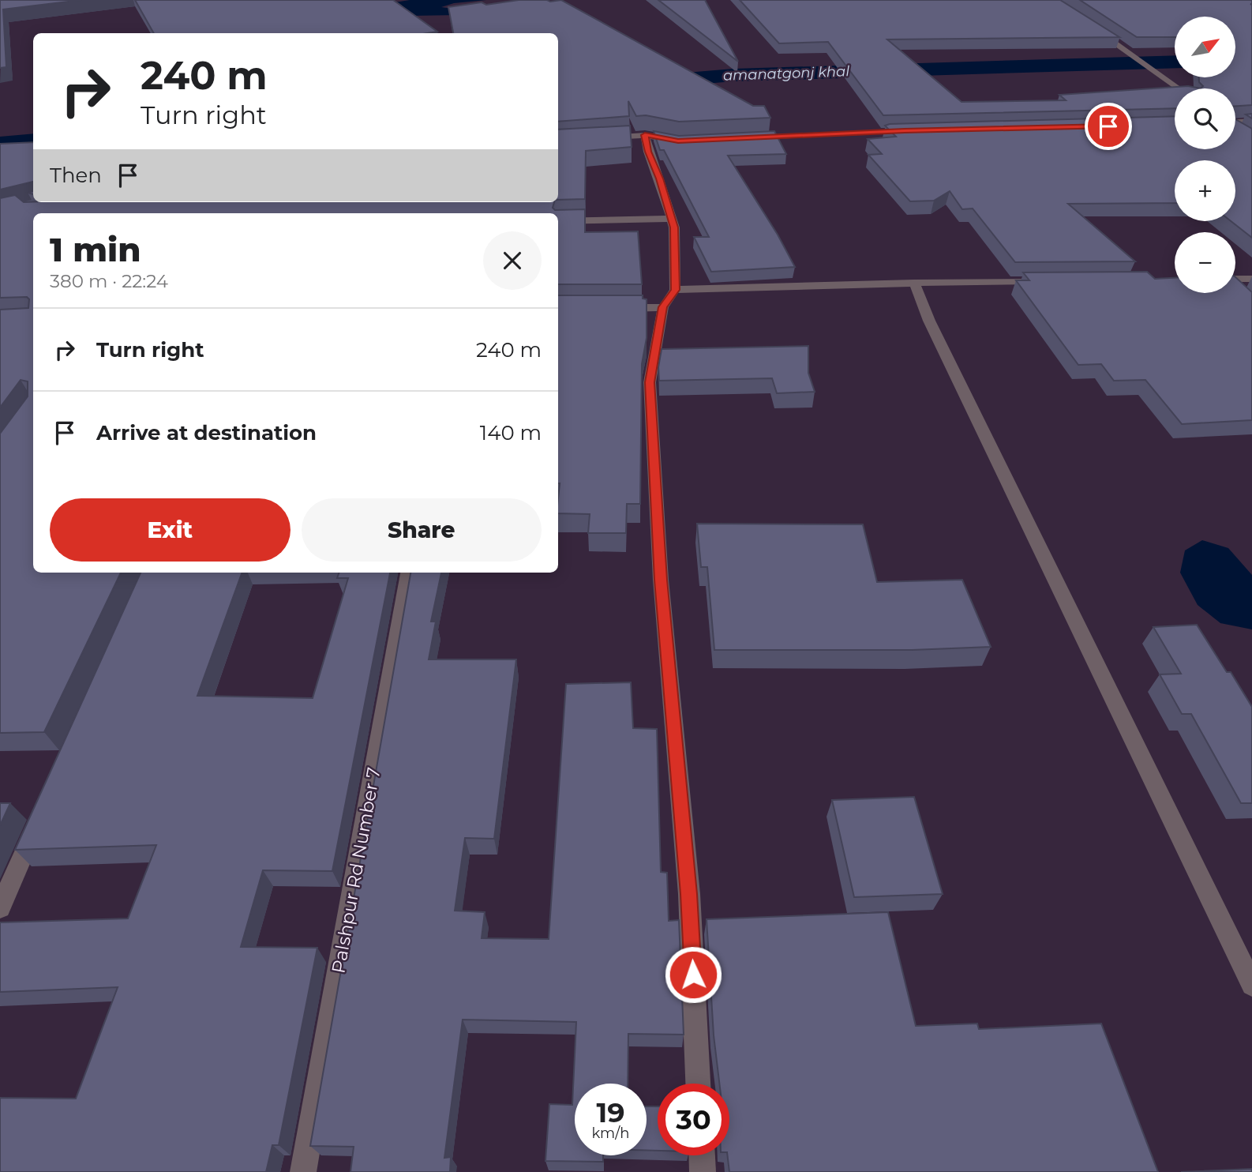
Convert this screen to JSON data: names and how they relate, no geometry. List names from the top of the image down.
{
  "streets": {
    "street": ["Palshpur Rd Number 7"]
  },
  "water": ["amanatgonj khal"],
  "north": "top right",
  "page": {
    "map_buttons": ["+", "−"],
    "turn": ["240 m", "Turn right"],
    "then": "Then",
    "heading": ["1 min", "380 m · 22:24"],
    "list": [
      {
        "name": "Turn right",
        "value": "240 m"
      },
      {
        "name": "Arrive at destination",
        "value": "140 m"
      }
    ],
    "buttons": ["Exit", "Share"],
    "speed": "19 km/h",
    "limit": "30"
  }
}
